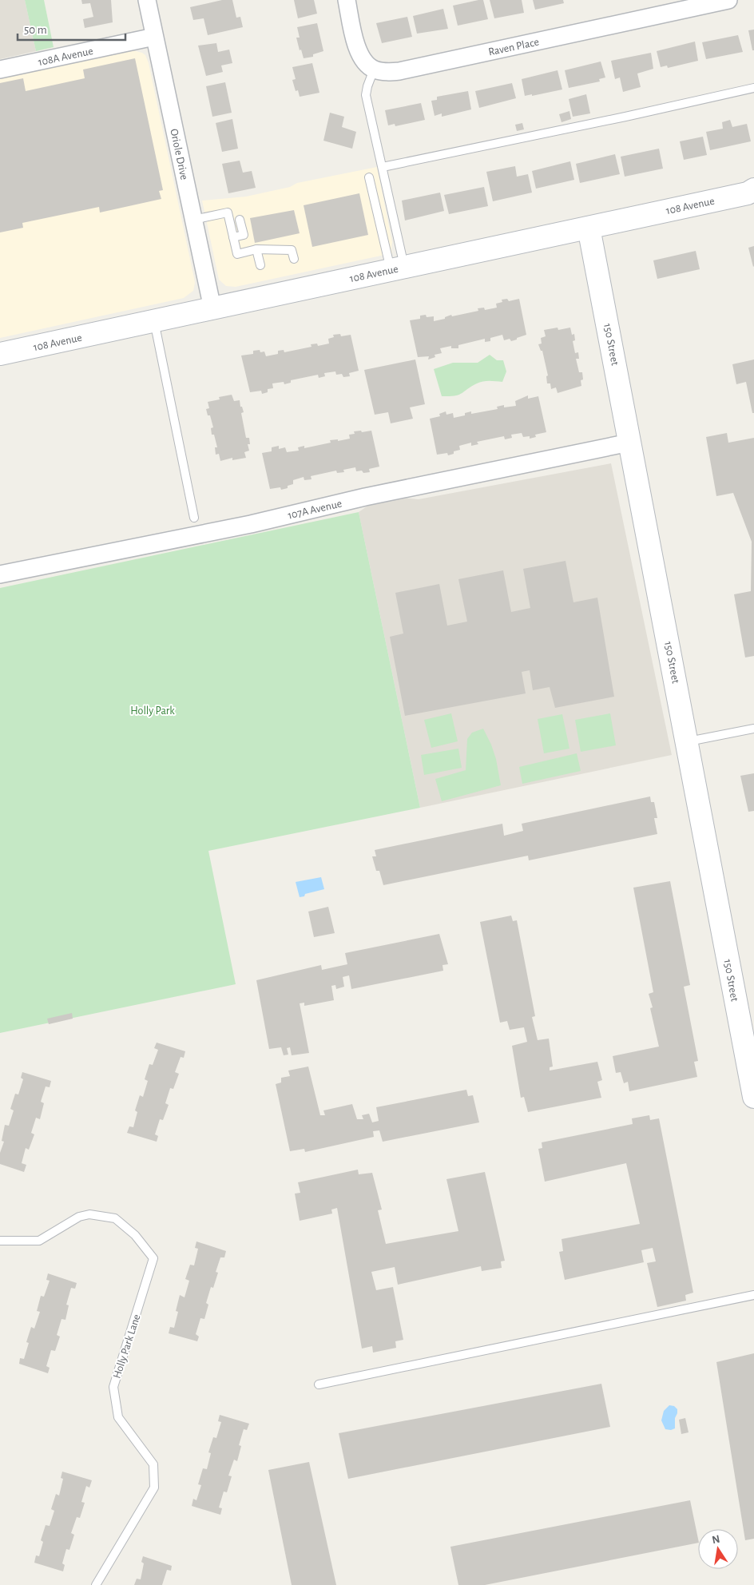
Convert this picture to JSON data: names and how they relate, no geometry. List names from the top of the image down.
{
  "streets": {
    "main road": ["108 Avenue", "150 Street"],
    "street": [
      "Raven Place",
      "108A Avenue",
      "Oriole Drive",
      "107A Avenue"
    ],
    "lane": ["Holly Park Lane"]
  },
  "crossings": [
    ["108A Avenue", "Oriole Drive"],
    ["Oriole Drive", "108 Avenue"],
    ["108 Avenue", "150 Street"],
    ["150 Street", "107A Avenue"]
  ],
  "parks": ["Holly Park"],
  "scale_bar": "50 m",
  "north": "top"
}
